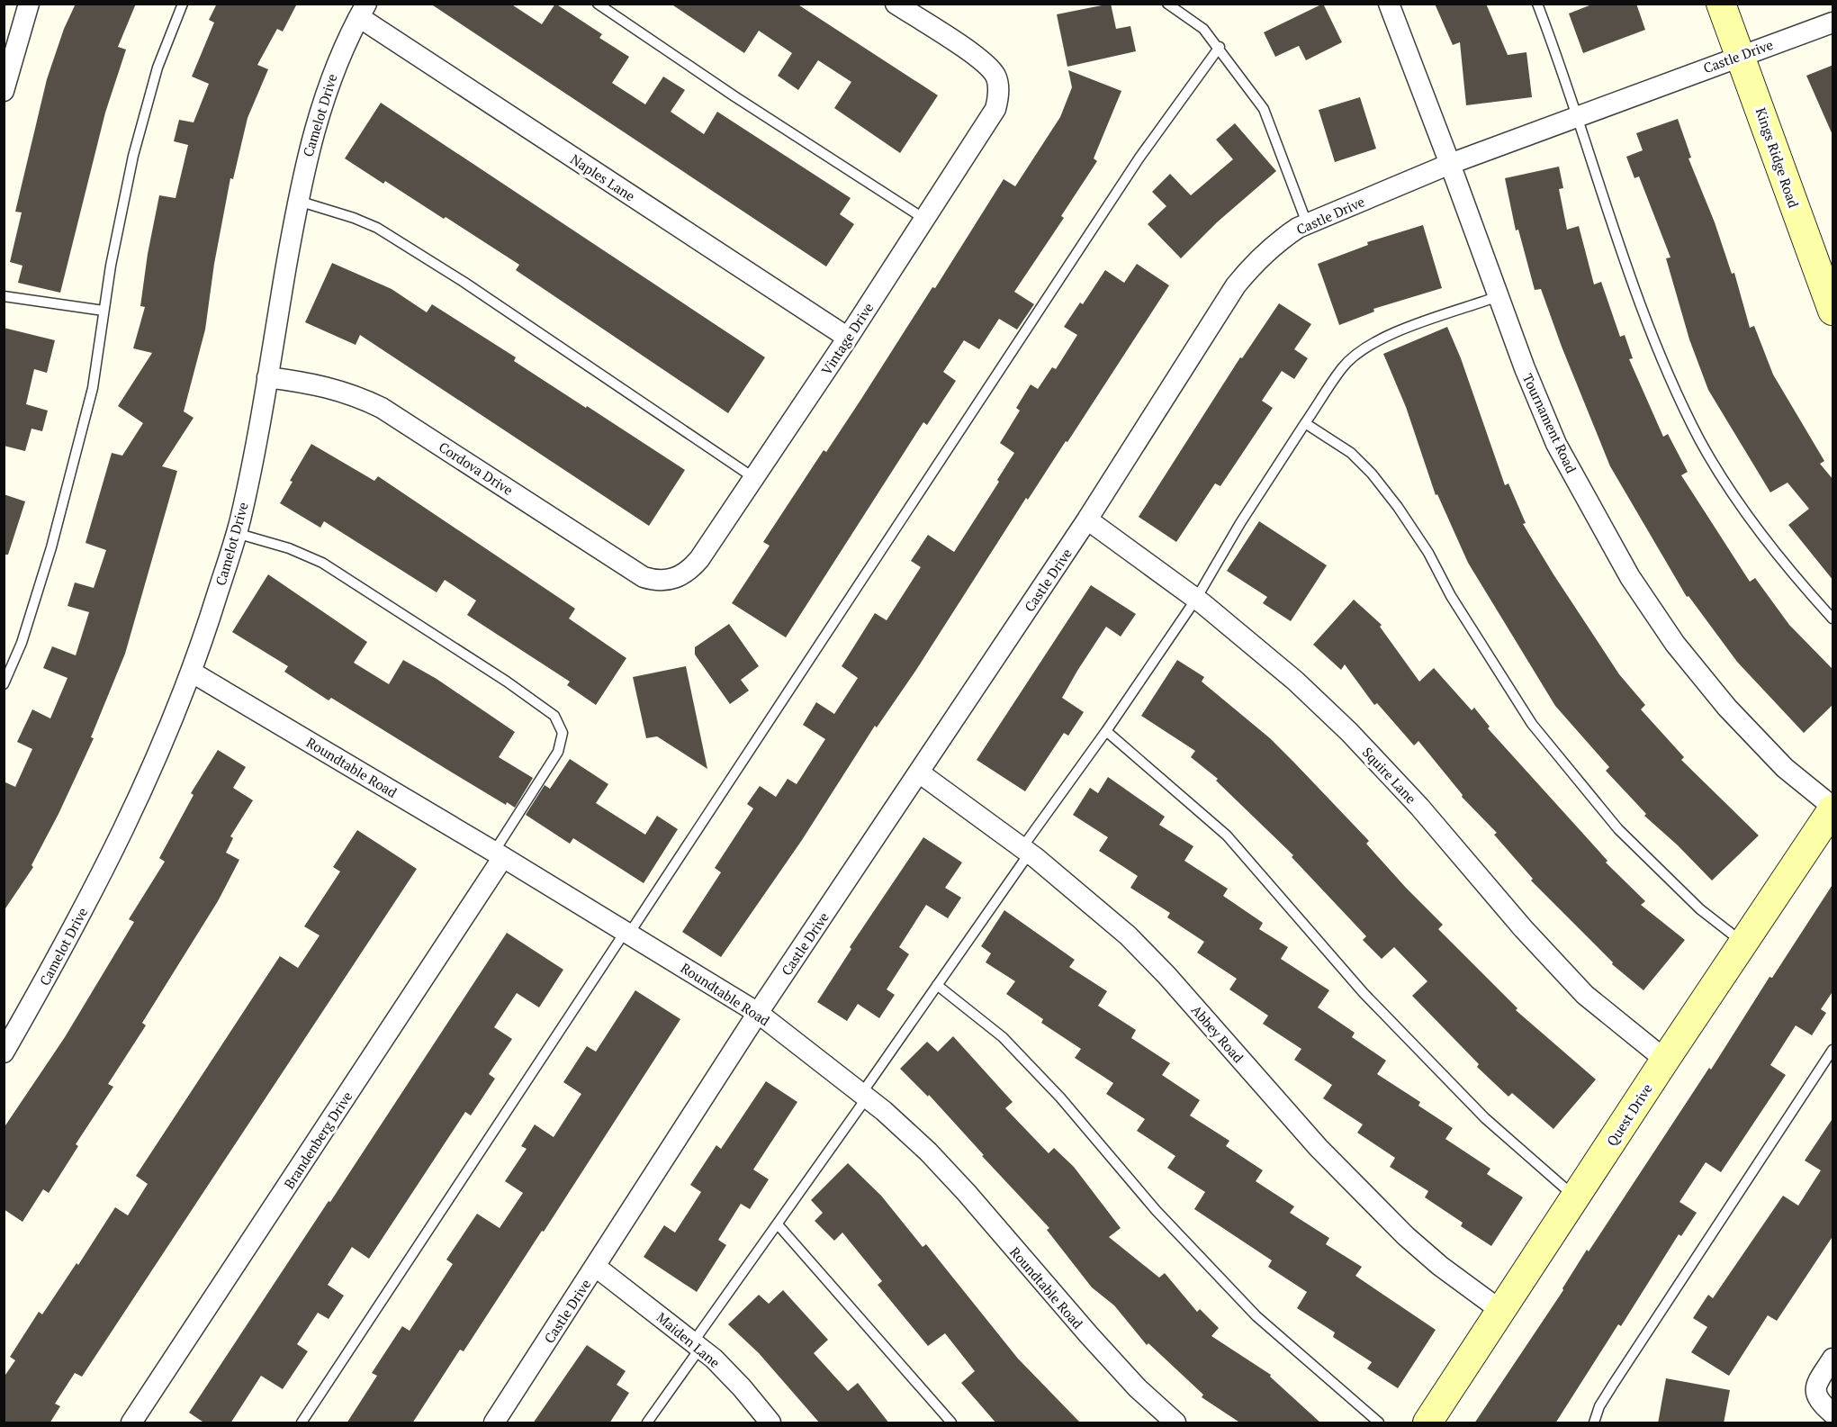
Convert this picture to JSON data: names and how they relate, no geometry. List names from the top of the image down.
{
  "streets": {
    "street": [
      "Castle Drive",
      "Camelot Drive",
      "Kings Ridge Road",
      "Naples Lane",
      "Vintage Drive",
      "Tournament Road",
      "Cordova Drive",
      "Roundtable Road",
      "Squire Lane",
      "Abbey Road",
      "Quest Drive",
      "Brandenberg Drive",
      "Maiden Lane"
    ]
  },
  "crossings": [
    ["Castle Drive", "Kings Ridge Road"],
    ["Castle Drive", "Tournament Road"],
    ["Castle Drive", "Roundtable Road"],
    ["Castle Drive", "Squire Lane"],
    ["Castle Drive", "Abbey Road"],
    ["Castle Drive", "Maiden Lane"],
    ["Camelot Drive", "Naples Lane"],
    ["Camelot Drive", "Cordova Drive"],
    ["Camelot Drive", "Roundtable Road"],
    ["Naples Lane", "Vintage Drive"],
    ["Vintage Drive", "Cordova Drive"],
    ["Tournament Road", "Quest Drive"],
    ["Roundtable Road", "Brandenberg Drive"],
    ["Squire Lane", "Quest Drive"],
    ["Abbey Road", "Quest Drive"]
  ]
}
